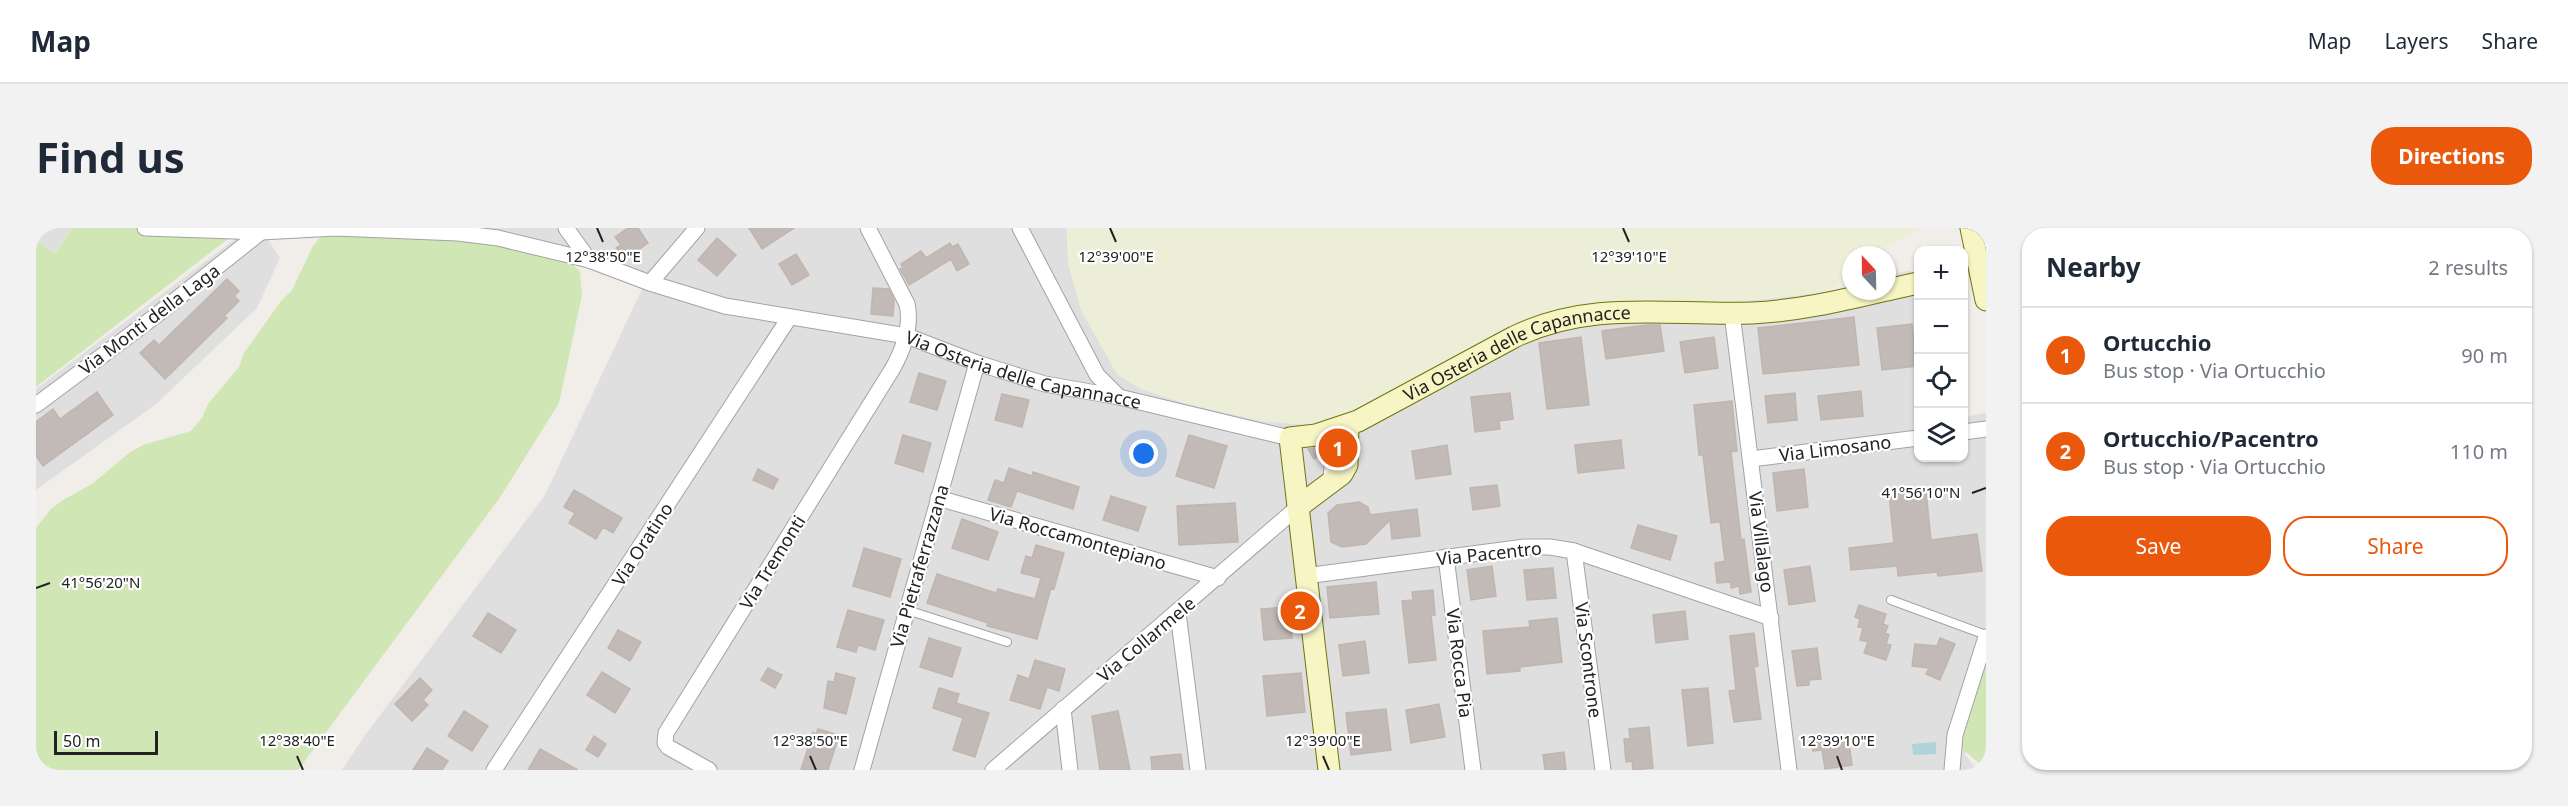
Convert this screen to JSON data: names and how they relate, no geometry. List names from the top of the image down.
{
  "streets": {
    "street": [
      "Via Monti della Laga",
      "Via Osteria delle Capannacce",
      "Via Limosano",
      "Via Roccamontepiano",
      "Via Villalago",
      "Via Oratino",
      "Via Pacentro",
      "Via Tremonti",
      "Via Pietraferrazzana",
      "Via Collarmele",
      "Via Scontrone",
      "Via Rocca Pia"
    ]
  },
  "crossings": [
    ["Via Monti della Laga", "Via Osteria delle Capannacce"],
    ["Via Osteria delle Capannacce", "Via Villalago"],
    ["Via Osteria delle Capannacce", "Via Oratino"],
    ["Via Osteria delle Capannacce", "Via Tremonti"],
    ["Via Osteria delle Capannacce", "Via Pietraferrazzana"],
    ["Via Limosano", "Via Villalago"],
    ["Via Roccamontepiano", "Via Pietraferrazzana"],
    ["Via Roccamontepiano", "Via Collarmele"],
    ["Via Villalago", "Via Pacentro"],
    ["Via Pacentro", "Via Scontrone"],
    ["Via Pacentro", "Via Rocca Pia"]
  ],
  "scale_bar": "50 m",
  "north": "top",
  "page": {
    "header": "Map",
    "nav": ["Map", "Layers", "Share"],
    "buttons": [
      "Directions",
      ["Save", "Share"]
    ],
    "title": "Find us",
    "heading": ["Nearby", "2 results"],
    "map_buttons": ["+", "−"],
    "list": [
      {
        "mark": "1",
        "name": "Ortucchio",
        "note": "Bus stop · Via Ortucchio",
        "value": "90 m"
      },
      {
        "mark": "2",
        "name": "Ortucchio/Pacentro",
        "note": "Bus stop · Via Ortucchio",
        "value": "110 m"
      }
    ],
    "pins": ["1", "2"],
    "scale": "50 m"
  },
  "coordinates": [
    "12°38'50\"E",
    "12°39'00\"E",
    "12°39'10\"E",
    "41°56'10\"N",
    "41°56'20\"N",
    "12°38'40\"E"
  ]
}
